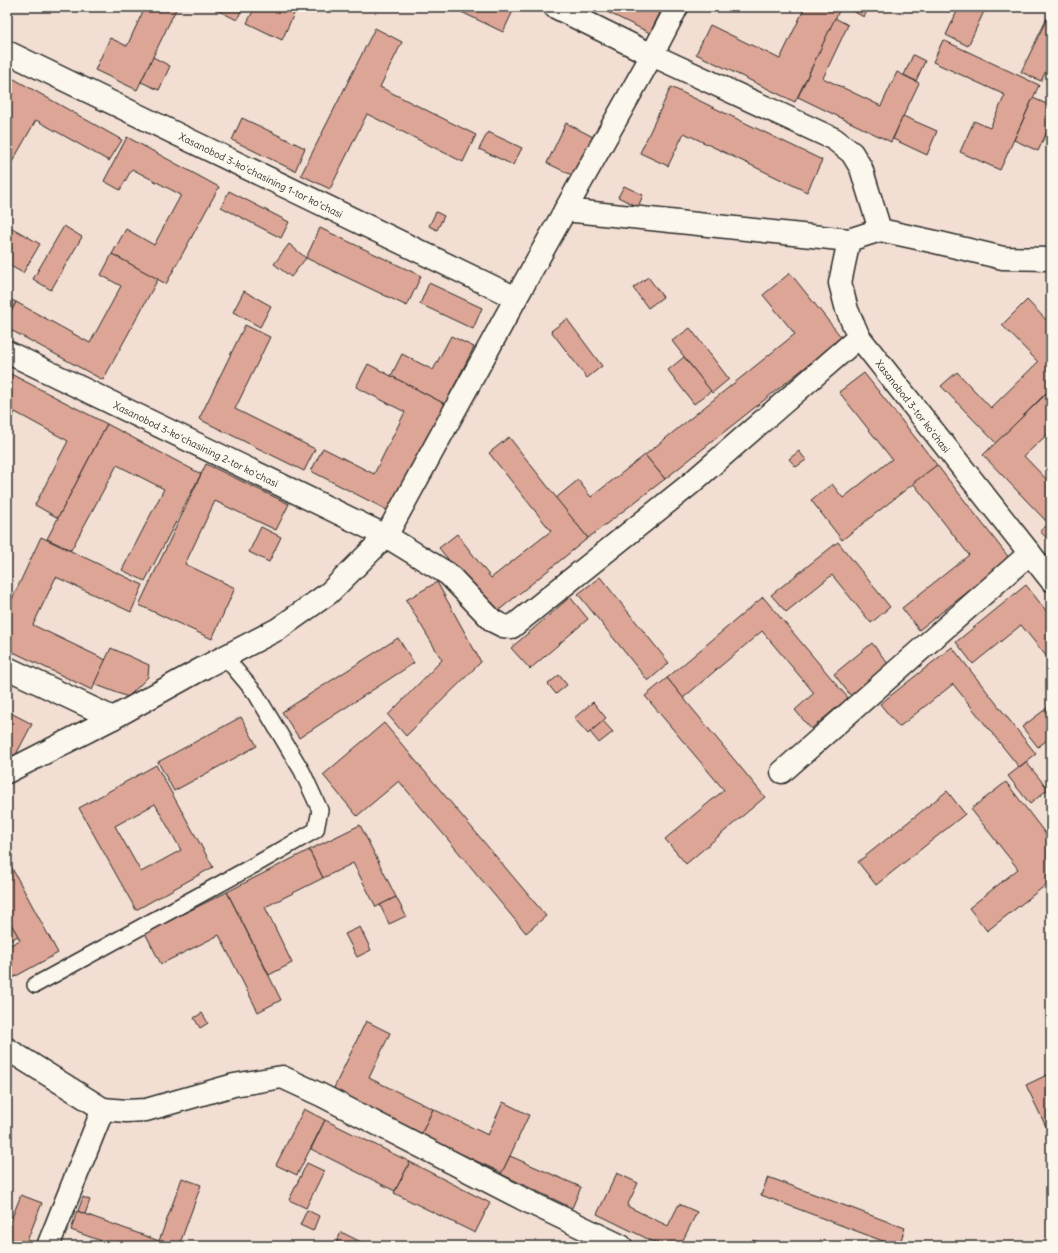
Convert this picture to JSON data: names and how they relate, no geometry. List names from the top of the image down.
{
  "streets": {
    "street": ["Xasanobod 3-koʻchasining 1-tor koʻchasi", "Xasanobod 3-tor koʻchasi", "Xasanobod 3-koʻchasining 2-tor koʻchasi"]
  },
  "crossings": [
    ["Xasanobod 3-tor koʻchasi", "Xasanobod 3-koʻchasining 2-tor koʻchasi"]
  ]
}
